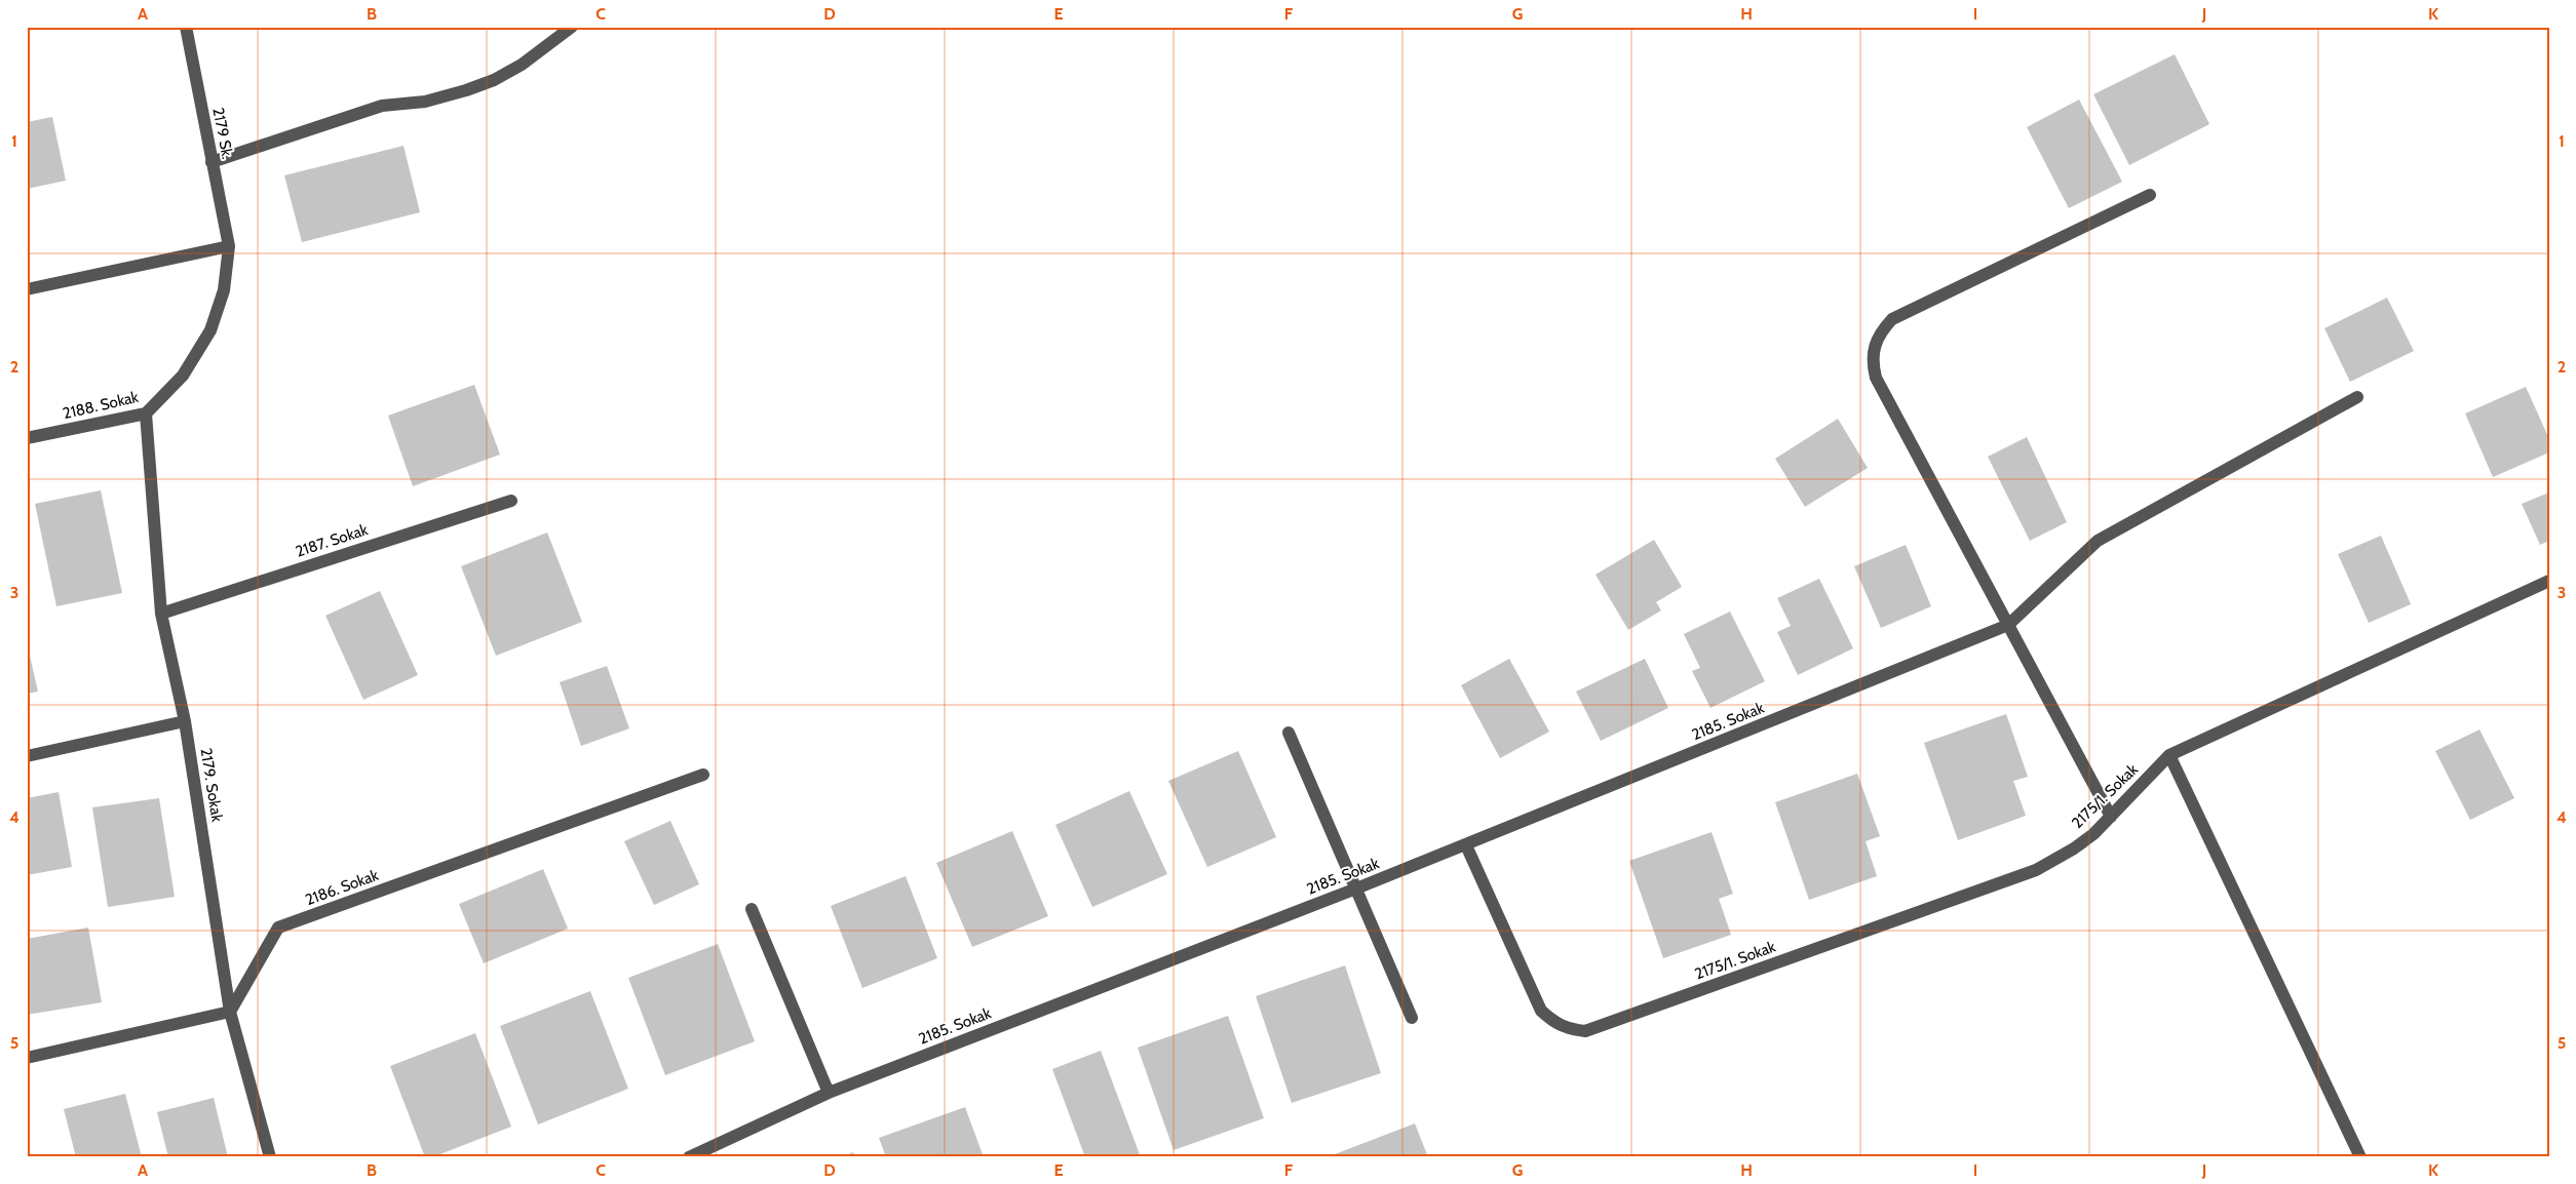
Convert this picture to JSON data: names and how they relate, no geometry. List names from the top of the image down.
{
  "streets": {
    "street": [
      "2179 Sk.",
      "2188. Sokak",
      "2187. Sokak",
      "2185. Sokak",
      "2179. Sokak",
      "2175/1. Sokak",
      "2186. Sokak"
    ]
  },
  "crossings": [
    ["2179 Sk.", "2188. Sokak"],
    ["2188. Sokak", "2179. Sokak"],
    ["2187. Sokak", "2179. Sokak"],
    ["2185. Sokak", "2175/1. Sokak"],
    ["2179. Sokak", "2186. Sokak"]
  ],
  "grid": {
    "columns": [
      "A",
      "B",
      "C",
      "D",
      "E",
      "F",
      "G",
      "H",
      "I",
      "J",
      "K"
    ],
    "rows": [
      "1",
      "2",
      "3",
      "4",
      "5"
    ]
  }
}
